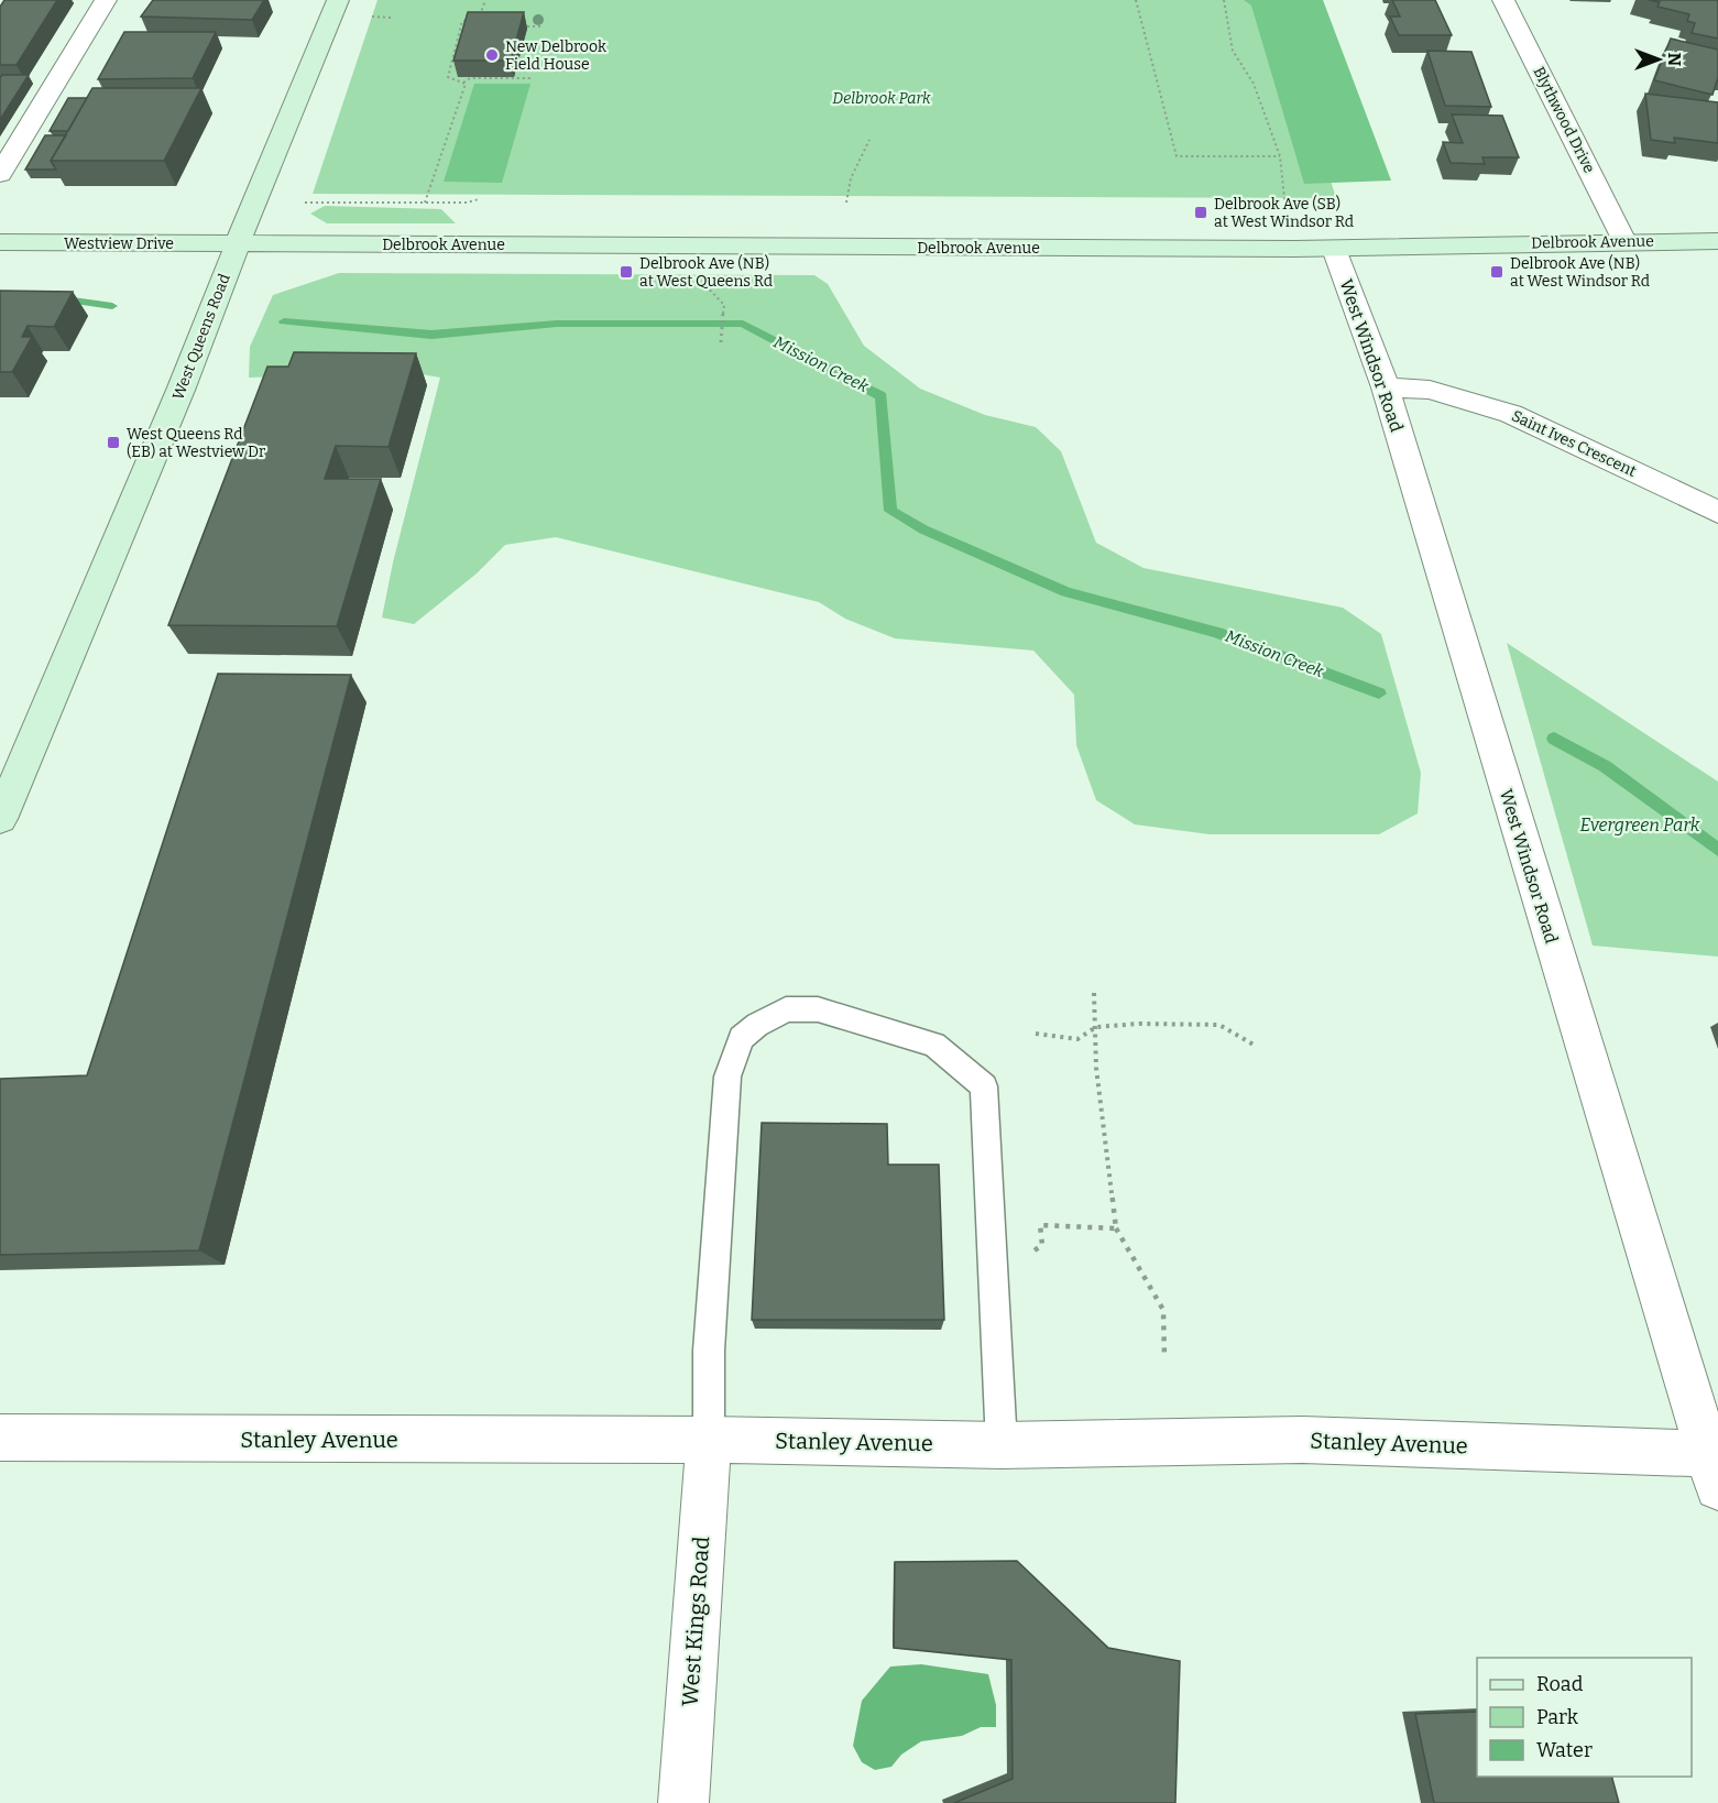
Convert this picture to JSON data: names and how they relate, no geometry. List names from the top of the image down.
{
  "streets": {
    "street": [
      "Blythwood Drive",
      "Delbrook Avenue",
      "Westview Drive",
      "West Queens Road",
      "West Windsor Road",
      "Saint Ives Crescent",
      "Stanley Avenue",
      "West Kings Road"
    ]
  },
  "crossings": [
    ["Blythwood Drive", "Delbrook Avenue"],
    ["Delbrook Avenue", "Westview Drive"],
    ["Delbrook Avenue", "West Queens Road"],
    ["Delbrook Avenue", "West Windsor Road"],
    ["Westview Drive", "West Queens Road"],
    ["West Windsor Road", "Saint Ives Crescent"],
    ["West Windsor Road", "Stanley Avenue"],
    ["Stanley Avenue", "West Kings Road"]
  ],
  "water": ["Mission Creek"],
  "parks": ["Delbrook Park", "Evergreen Park"],
  "places": {
    "other": ["New Delbrook Field House"],
    "transit": [
      "Delbrook Ave (SB) at West Windsor Rd",
      "Delbrook Ave (NB) at West Queens Rd",
      "Delbrook Ave (NB) at West Windsor Rd",
      "West Queens Rd (EB) at Westview Dr"
    ]
  },
  "legend": ["Road", "Park", "Water"],
  "north": "right"
}
